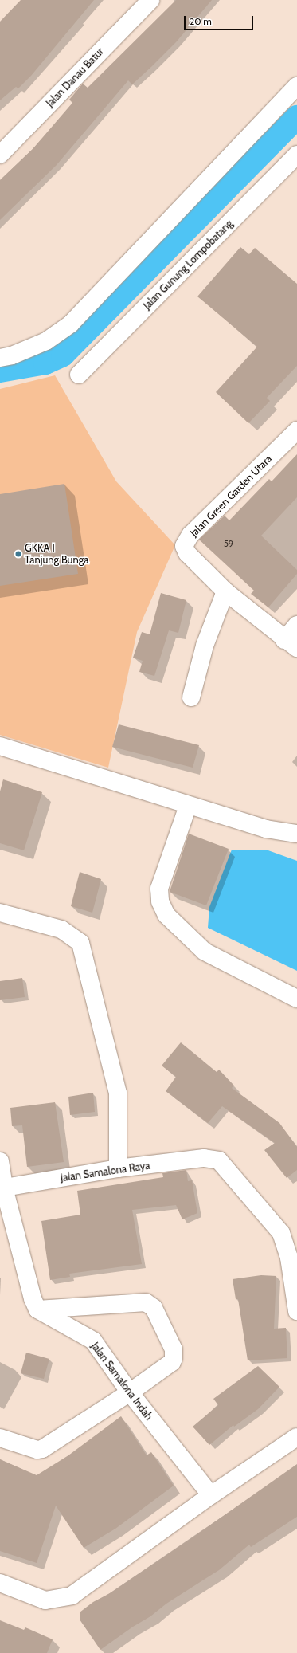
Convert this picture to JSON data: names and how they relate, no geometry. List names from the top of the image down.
{
  "streets": {
    "street": [
      "Jalan Danau Batur",
      "Jalan Gunung Lompobatang",
      "Jalan Green Garden Utara",
      "Jalan Samalona Raya",
      "Jalan Samalona Indah"
    ]
  },
  "places": ["GKKA I Tanjung Bunga"],
  "house_numbers": ["59"],
  "scale_bar": "20 m"
}
